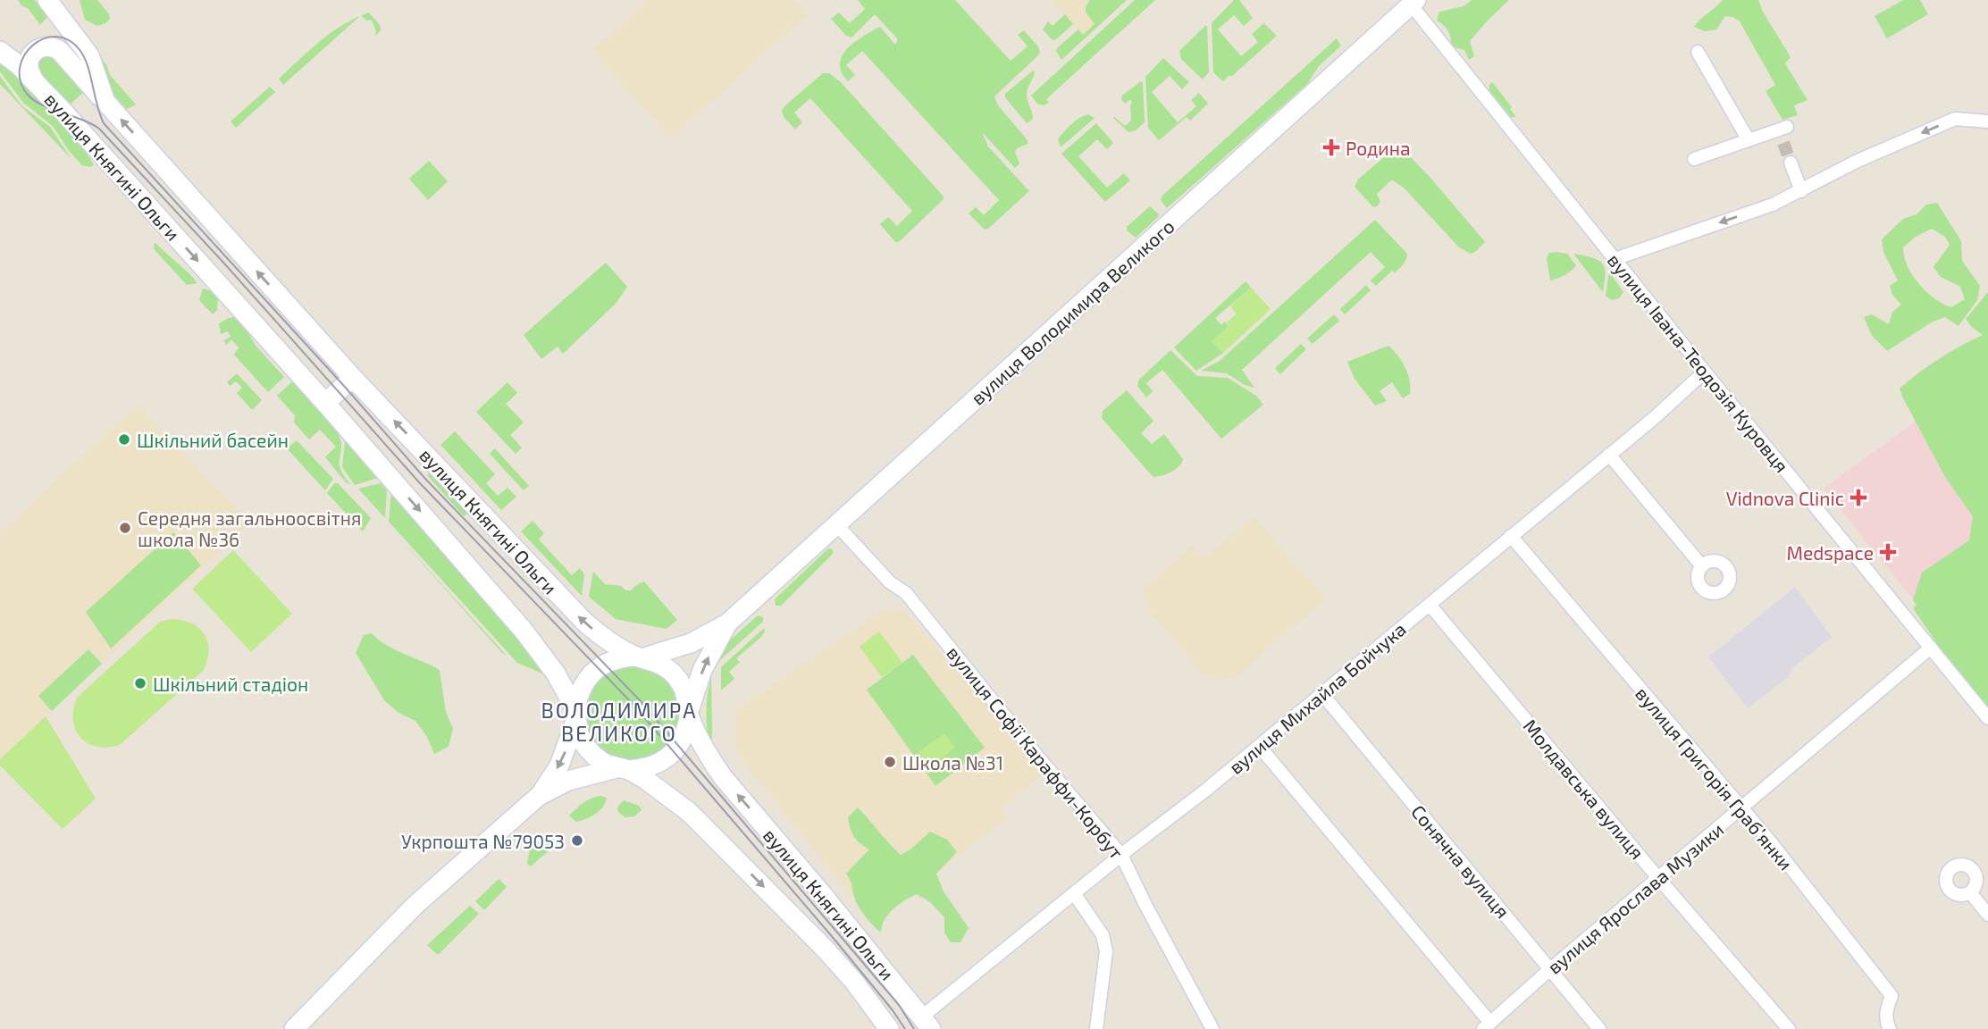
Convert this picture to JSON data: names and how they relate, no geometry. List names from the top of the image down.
{
  "streets": {
    "main road": ["вулиця Княгині Ольги", "вулиця Володимира Великого"],
    "street": [
      "вулиця Івана-Теодозія Куровця",
      "вулиця Михайла Бойчука",
      "вулиця Софії Караффи-Корбут",
      "вулиця Григорія Грабʼянки",
      "Молдавська вулиця",
      "Сонячна вулиця",
      "вулиця Ярослава Музики"
    ]
  },
  "crossings": [
    ["вулиця Княгині Ольги", "вулиця Володимира Великого"],
    ["вулиця Княгині Ольги", "вулиця Михайла Бойчука"],
    ["вулиця Володимира Великого", "вулиця Івана-Теодозія Куровця"],
    ["вулиця Володимира Великого", "вулиця Софії Караффи-Корбут"],
    ["вулиця Івана-Теодозія Куровця", "вулиця Михайла Бойчука"],
    ["вулиця Івана-Теодозія Куровця", "вулиця Ярослава Музики"],
    ["вулиця Михайла Бойчука", "вулиця Софії Караффи-Корбут"],
    ["вулиця Михайла Бойчука", "вулиця Григорія Грабʼянки"],
    ["вулиця Михайла Бойчука", "Молдавська вулиця"],
    ["вулиця Михайла Бойчука", "Сонячна вулиця"],
    ["вулиця Григорія Грабʼянки", "вулиця Ярослава Музики"],
    ["Молдавська вулиця", "вулиця Ярослава Музики"],
    ["Сонячна вулиця", "вулиця Ярослава Музики"]
  ],
  "districts": ["ВОЛОДИМИРА ВЕЛИКОГО"],
  "places": {
    "health": ["Родина", "Vidnova Clinic", "Medspace"],
    "other": [
      "Шкільний басейн",
      "Середня загальноосвітня школа №36",
      "Шкільний стадіон",
      "Школа №31",
      "Укрпошта №79053"
    ]
  }
}
